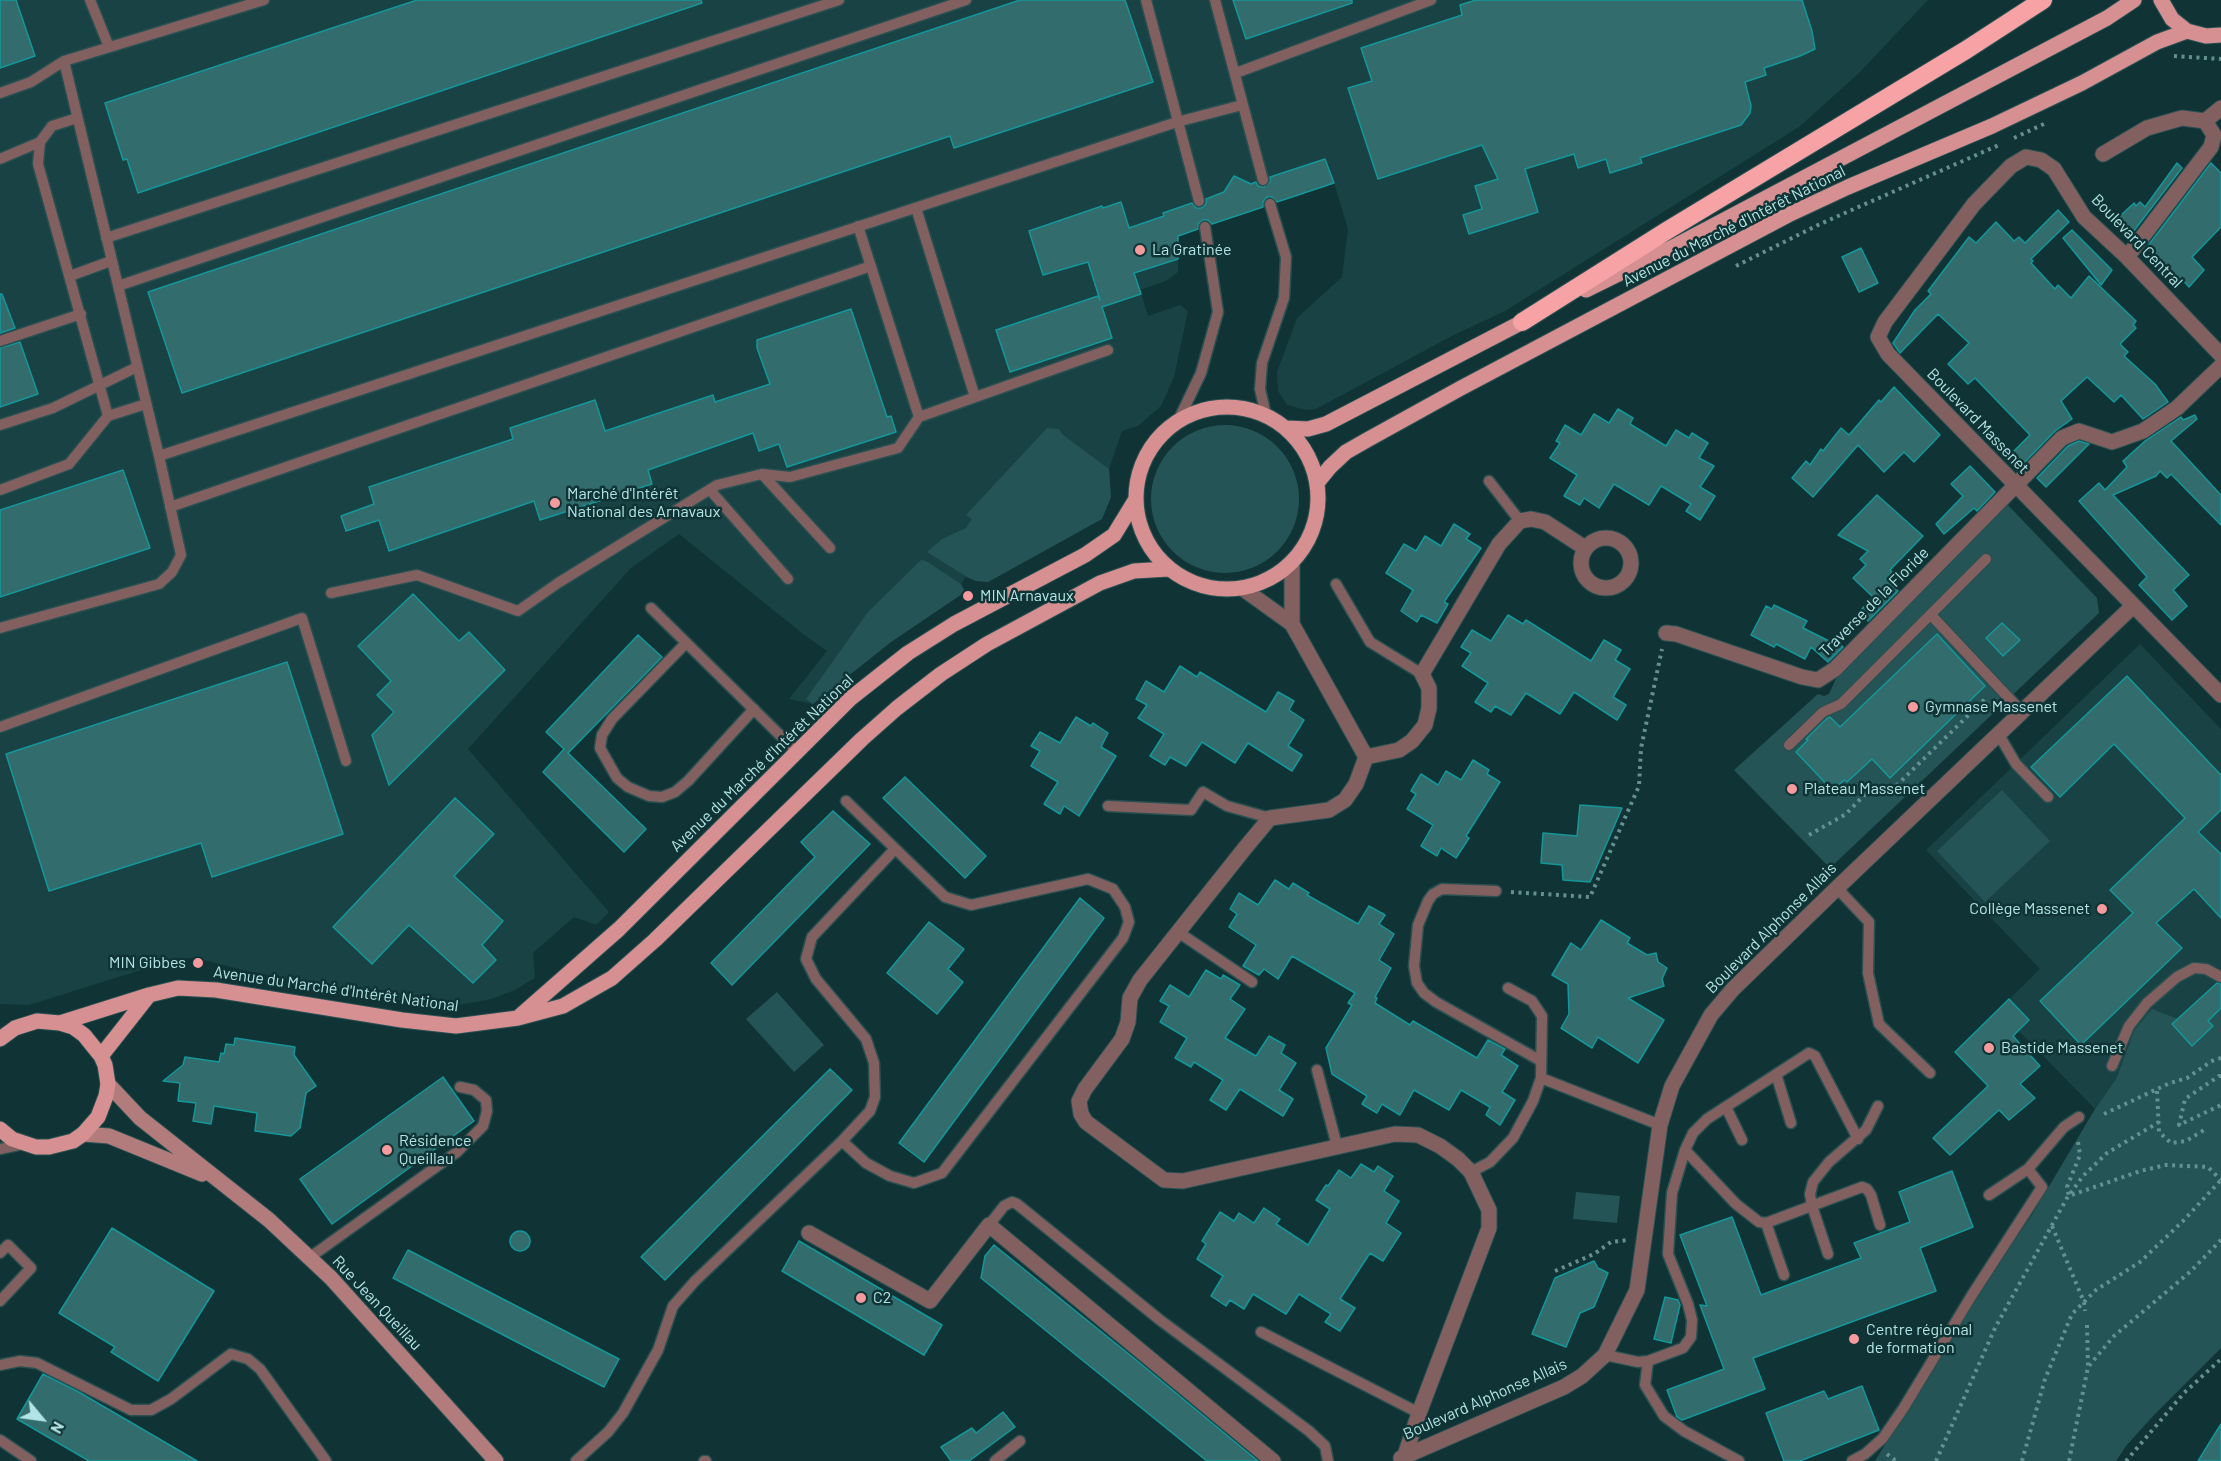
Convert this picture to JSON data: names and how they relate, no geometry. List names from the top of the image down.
{
  "streets": {
    "main road": ["Avenue du Marché d'Intérêt National", "Rue Jean Queillau"],
    "street": [
      "Boulevard Central",
      "Boulevard Massenet",
      "Traverse de la Floride",
      "Boulevard Alphonse Allais"
    ]
  },
  "crossings": [
    ["Boulevard Central", "Boulevard Massenet"],
    ["Boulevard Massenet", "Traverse de la Floride"],
    ["Boulevard Massenet", "Boulevard Alphonse Allais"]
  ],
  "places": [
    "La Gratinée",
    "Marché d'Intérêt National des Arnavaux",
    "MIN Arnavaux",
    "Gymnase Massenet",
    "Plateau Massenet",
    "Collège Massenet",
    "MIN Gibbes",
    "Bastide Massenet",
    "Résidence Queillau",
    "C2",
    "Centre régional de formation"
  ],
  "north": "bottom right"
}
